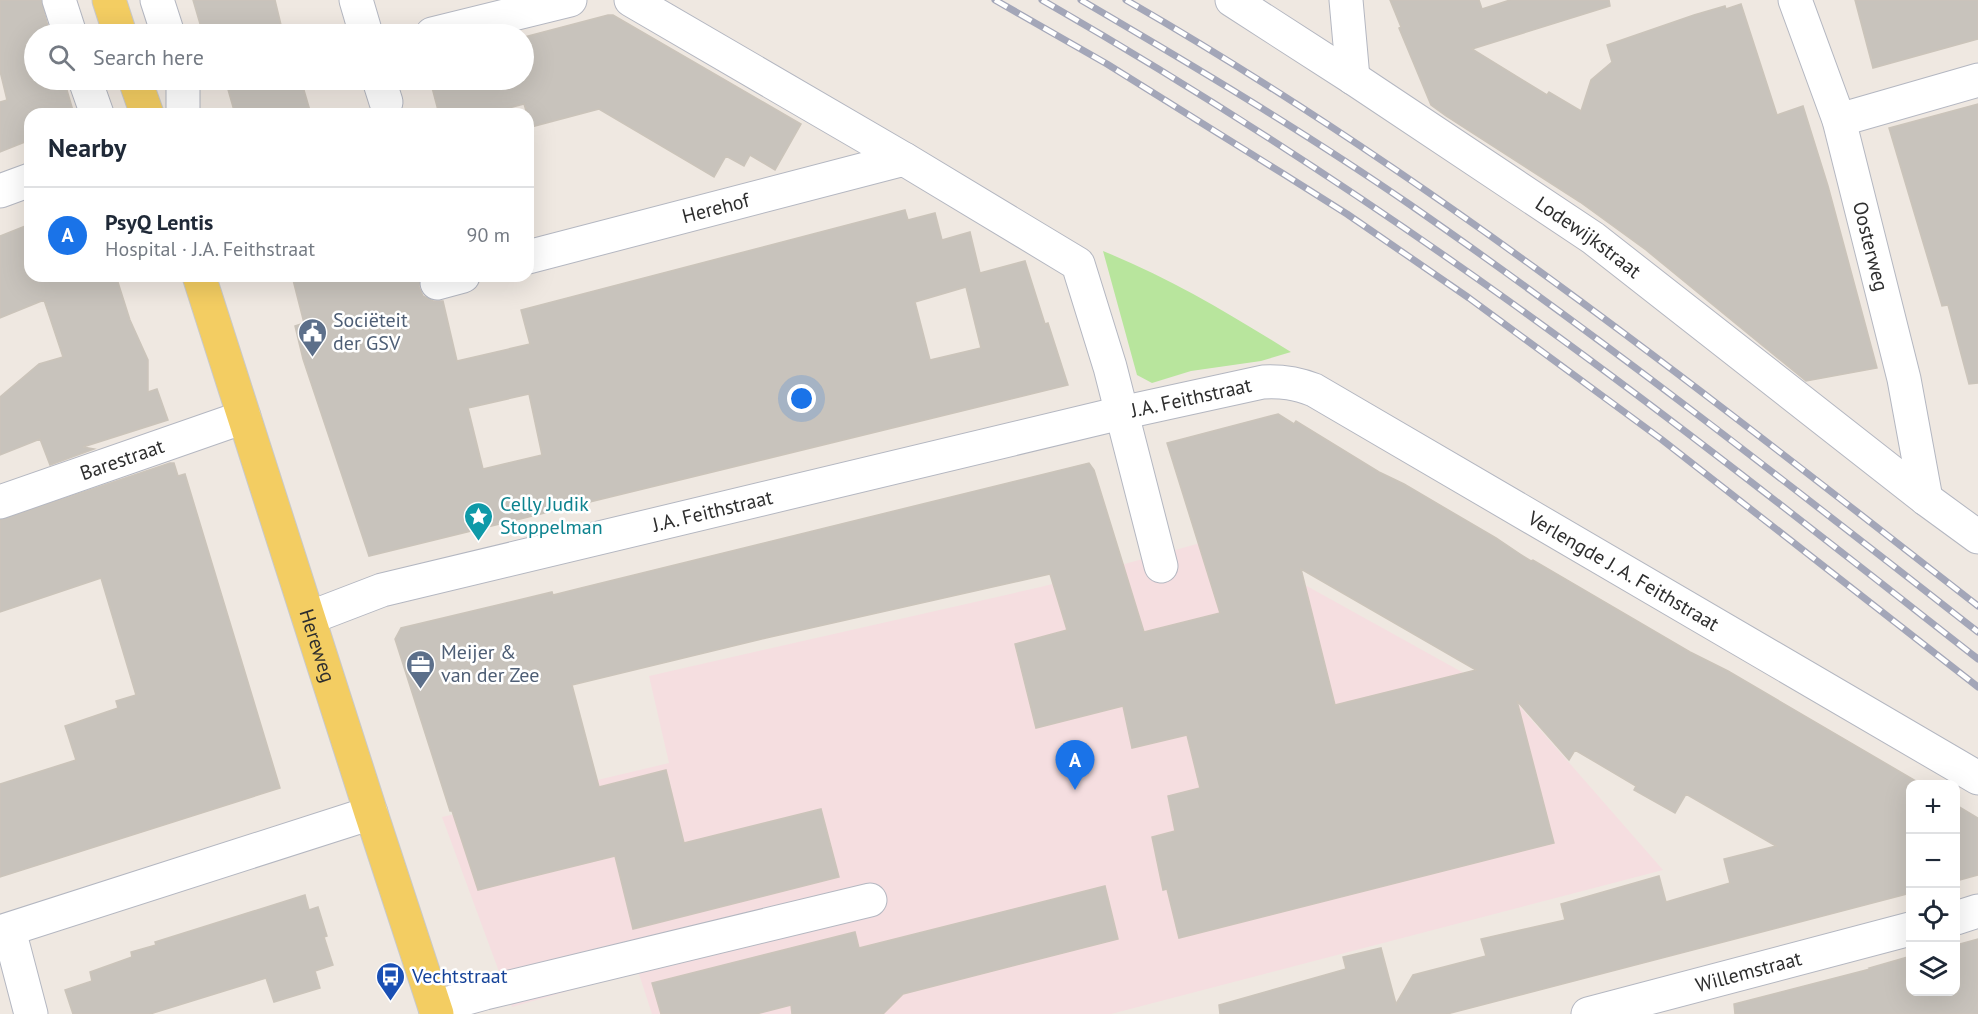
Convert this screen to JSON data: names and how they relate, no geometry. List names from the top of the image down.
{
  "streets": {
    "main road": ["Hereweg"],
    "street": [
      "Herehof",
      "Lodewijkstraat",
      "Oosterweg",
      "J.A. Feithstraat",
      "Barestraat",
      "Verlengde J. A. Feithstraat",
      "Willemstraat"
    ]
  },
  "crossings": [
    ["Herehof", "J.A. Feithstraat"],
    ["Lodewijkstraat", "Oosterweg"],
    ["J.A. Feithstraat", "Verlengde J. A. Feithstraat"],
    ["J.A. Feithstraat", "Hereweg"],
    ["Barestraat", "Hereweg"]
  ],
  "places": {
    "public building": ["Sociëteit der GSV"],
    "place": ["Celly Judik Stoppelman"],
    "office": ["Meijer & van der Zee"],
    "bus stop": ["Vechtstraat"]
  },
  "page": {
    "search": "Search here",
    "heading": "Nearby",
    "list": [
      {
        "mark": "A",
        "name": "PsyQ Lentis",
        "note": "Hospital · J.A. Feithstraat",
        "value": "90 m"
      }
    ],
    "pins": "A",
    "map_buttons": ["+", "−"]
  }
}
